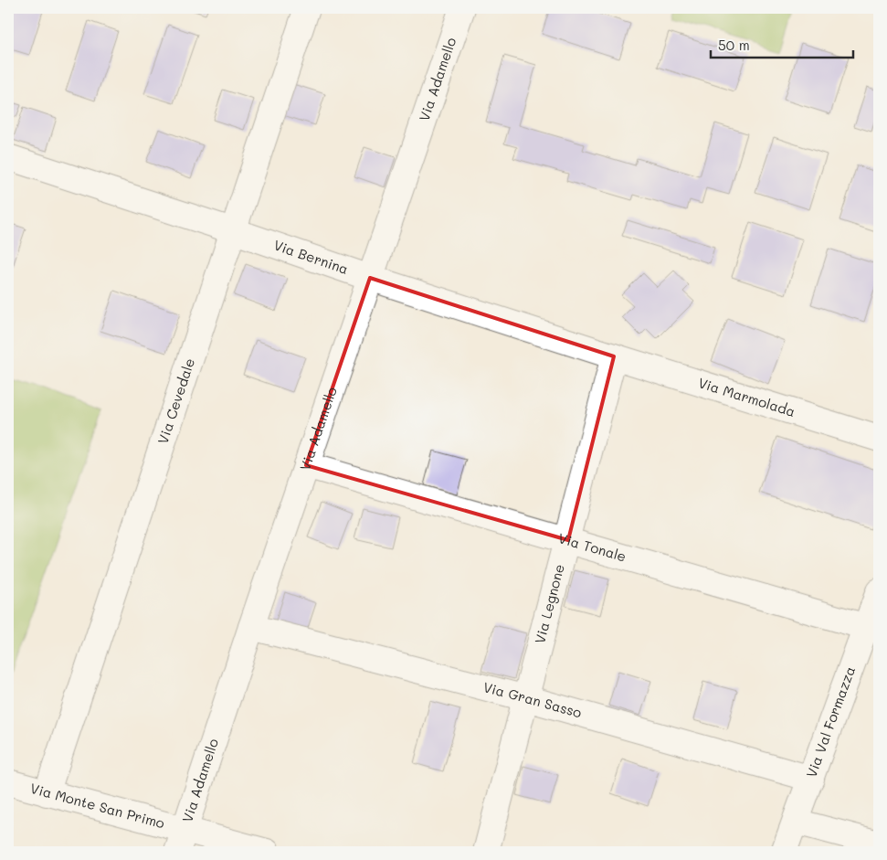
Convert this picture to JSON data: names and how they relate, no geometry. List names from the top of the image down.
{
  "streets": {
    "street": [
      "Via Adamello",
      "Via Bernina",
      "Via Marmolada",
      "Via Cevedale",
      "Via Tonale",
      "Via Legnone",
      "Via Gran Sasso",
      "Via Val Formazza",
      "Via Monte San Primo"
    ]
  },
  "crossings": [
    ["Via Adamello", "Via Bernina"],
    ["Via Adamello", "Via Tonale"],
    ["Via Adamello", "Via Gran Sasso"],
    ["Via Adamello", "Via Monte San Primo"],
    ["Via Bernina", "Via Marmolada"],
    ["Via Bernina", "Via Cevedale"],
    ["Via Bernina", "Via Legnone"],
    ["Via Marmolada", "Via Legnone"],
    ["Via Cevedale", "Via Monte San Primo"],
    ["Via Tonale", "Via Legnone"],
    ["Via Tonale", "Via Val Formazza"],
    ["Via Legnone", "Via Gran Sasso"],
    ["Via Gran Sasso", "Via Val Formazza"]
  ],
  "scale_bar": "50 m"
}
